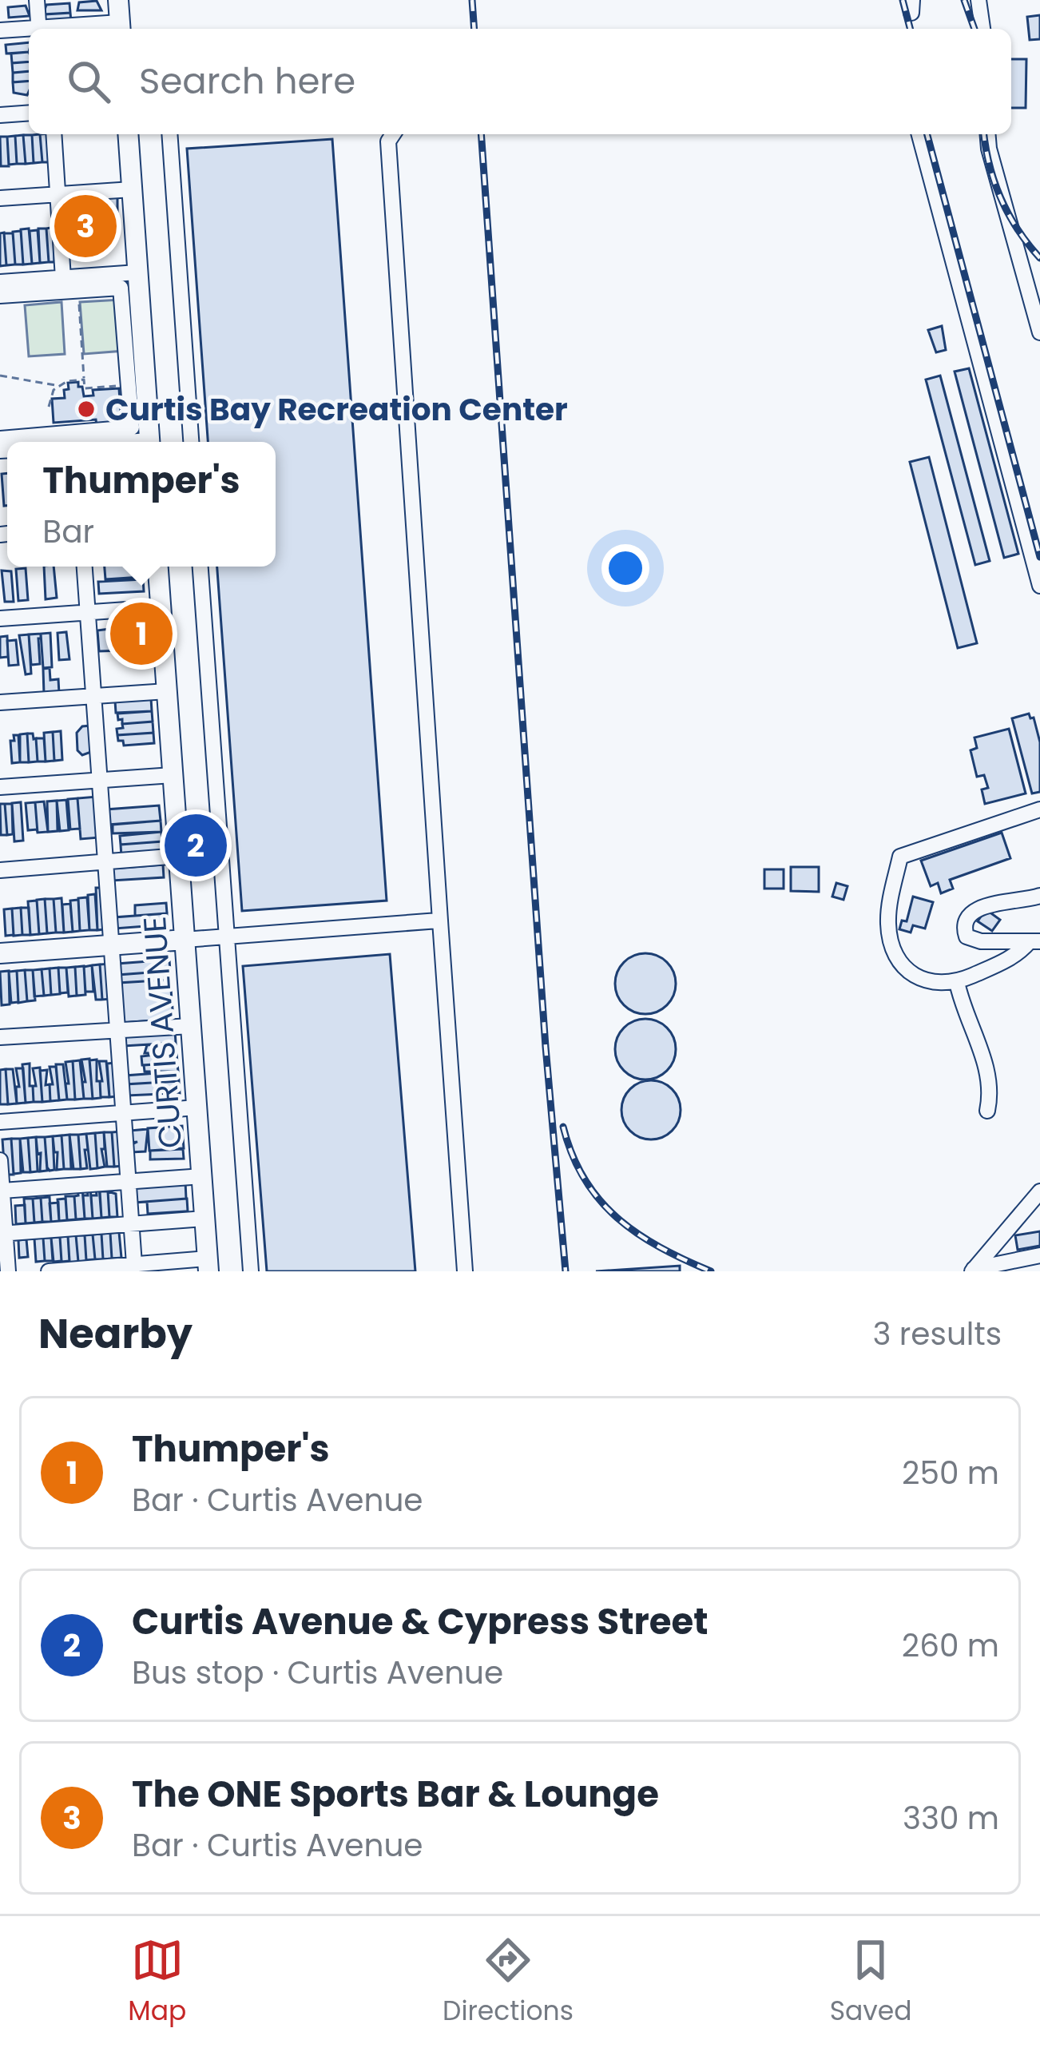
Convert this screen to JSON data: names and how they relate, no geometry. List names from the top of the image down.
{
  "streets": {
    "main road": ["CURTIS AVENUE"]
  },
  "places": ["Curtis Bay Recreation Center"],
  "page": {
    "search": "Search here",
    "pins": ["3", "1", "2"],
    "popup": ["Thumper's", "Bar"],
    "heading": ["Nearby", "3 results"],
    "list": [
      {
        "mark": "1",
        "name": "Thumper's",
        "note": "Bar · Curtis Avenue",
        "value": "250 m"
      },
      {
        "mark": "2",
        "name": "Curtis Avenue & Cypress Street",
        "note": "Bus stop · Curtis Avenue",
        "value": "260 m"
      },
      {
        "mark": "3",
        "name": "The ONE Sports Bar & Lounge",
        "note": "Bar · Curtis Avenue",
        "value": "330 m"
      }
    ],
    "nav": ["Map", "Directions", "Saved"]
  }
}
